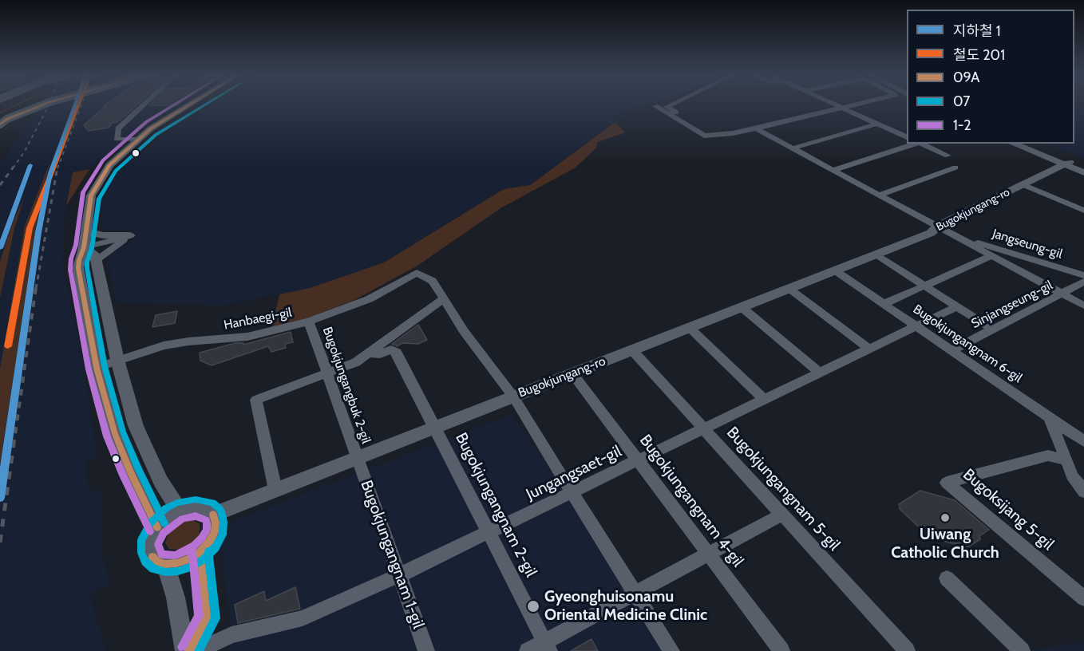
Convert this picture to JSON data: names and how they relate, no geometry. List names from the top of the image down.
{
  "streets": {
    "street": [
      "Bugokjungang-ro",
      "Jangseung-gil",
      "Sinjangseung-gil",
      "Hanbaegi-gil",
      "Bugokjungangnam 6-gil",
      "Bugokjungangbuk 2-gil",
      "Jungangsaet-gil",
      "Bugokjungangnam 5-gil",
      "Bugokjungangnam 4-gil",
      "Bugokjungangnam 2-gil",
      "Bugoksijang 5-gil",
      "Bugokjungangnam 1-gil"
    ]
  },
  "crossings": [
    ["Bugokjungang-ro", "Jangseung-gil"],
    ["Bugokjungang-ro", "Bugokjungangnam 6-gil"],
    ["Bugokjungang-ro", "Bugokjungangbuk 2-gil"],
    ["Bugokjungang-ro", "Bugokjungangnam 5-gil"],
    ["Bugokjungang-ro", "Bugokjungangnam 4-gil"],
    ["Bugokjungang-ro", "Bugokjungangnam 2-gil"],
    ["Bugokjungang-ro", "Bugokjungangnam 1-gil"],
    ["Jangseung-gil", "Sinjangseung-gil"],
    ["Sinjangseung-gil", "Bugokjungangnam 6-gil"],
    ["Hanbaegi-gil", "Bugokjungangbuk 2-gil"],
    ["Bugokjungangnam 6-gil", "Jungangsaet-gil"],
    ["Bugokjungangbuk 2-gil", "Bugokjungangnam 1-gil"],
    ["Jungangsaet-gil", "Bugokjungangnam 5-gil"],
    ["Jungangsaet-gil", "Bugokjungangnam 4-gil"],
    ["Jungangsaet-gil", "Bugokjungangnam 2-gil"],
    ["Jungangsaet-gil", "Bugokjungangnam 1-gil"]
  ],
  "places": ["Uiwang Catholic Church", "Gyeonghuisonamu Oriental Medicine Clinic"],
  "lines": [
    "metro line 1",
    "rail line 201",
    "transit line 09A",
    "transit line 07",
    "transit line 1-2"
  ],
  "legend": [
    "지하철 1",
    "철도 201",
    "09A",
    "07",
    "1-2"
  ]
}
